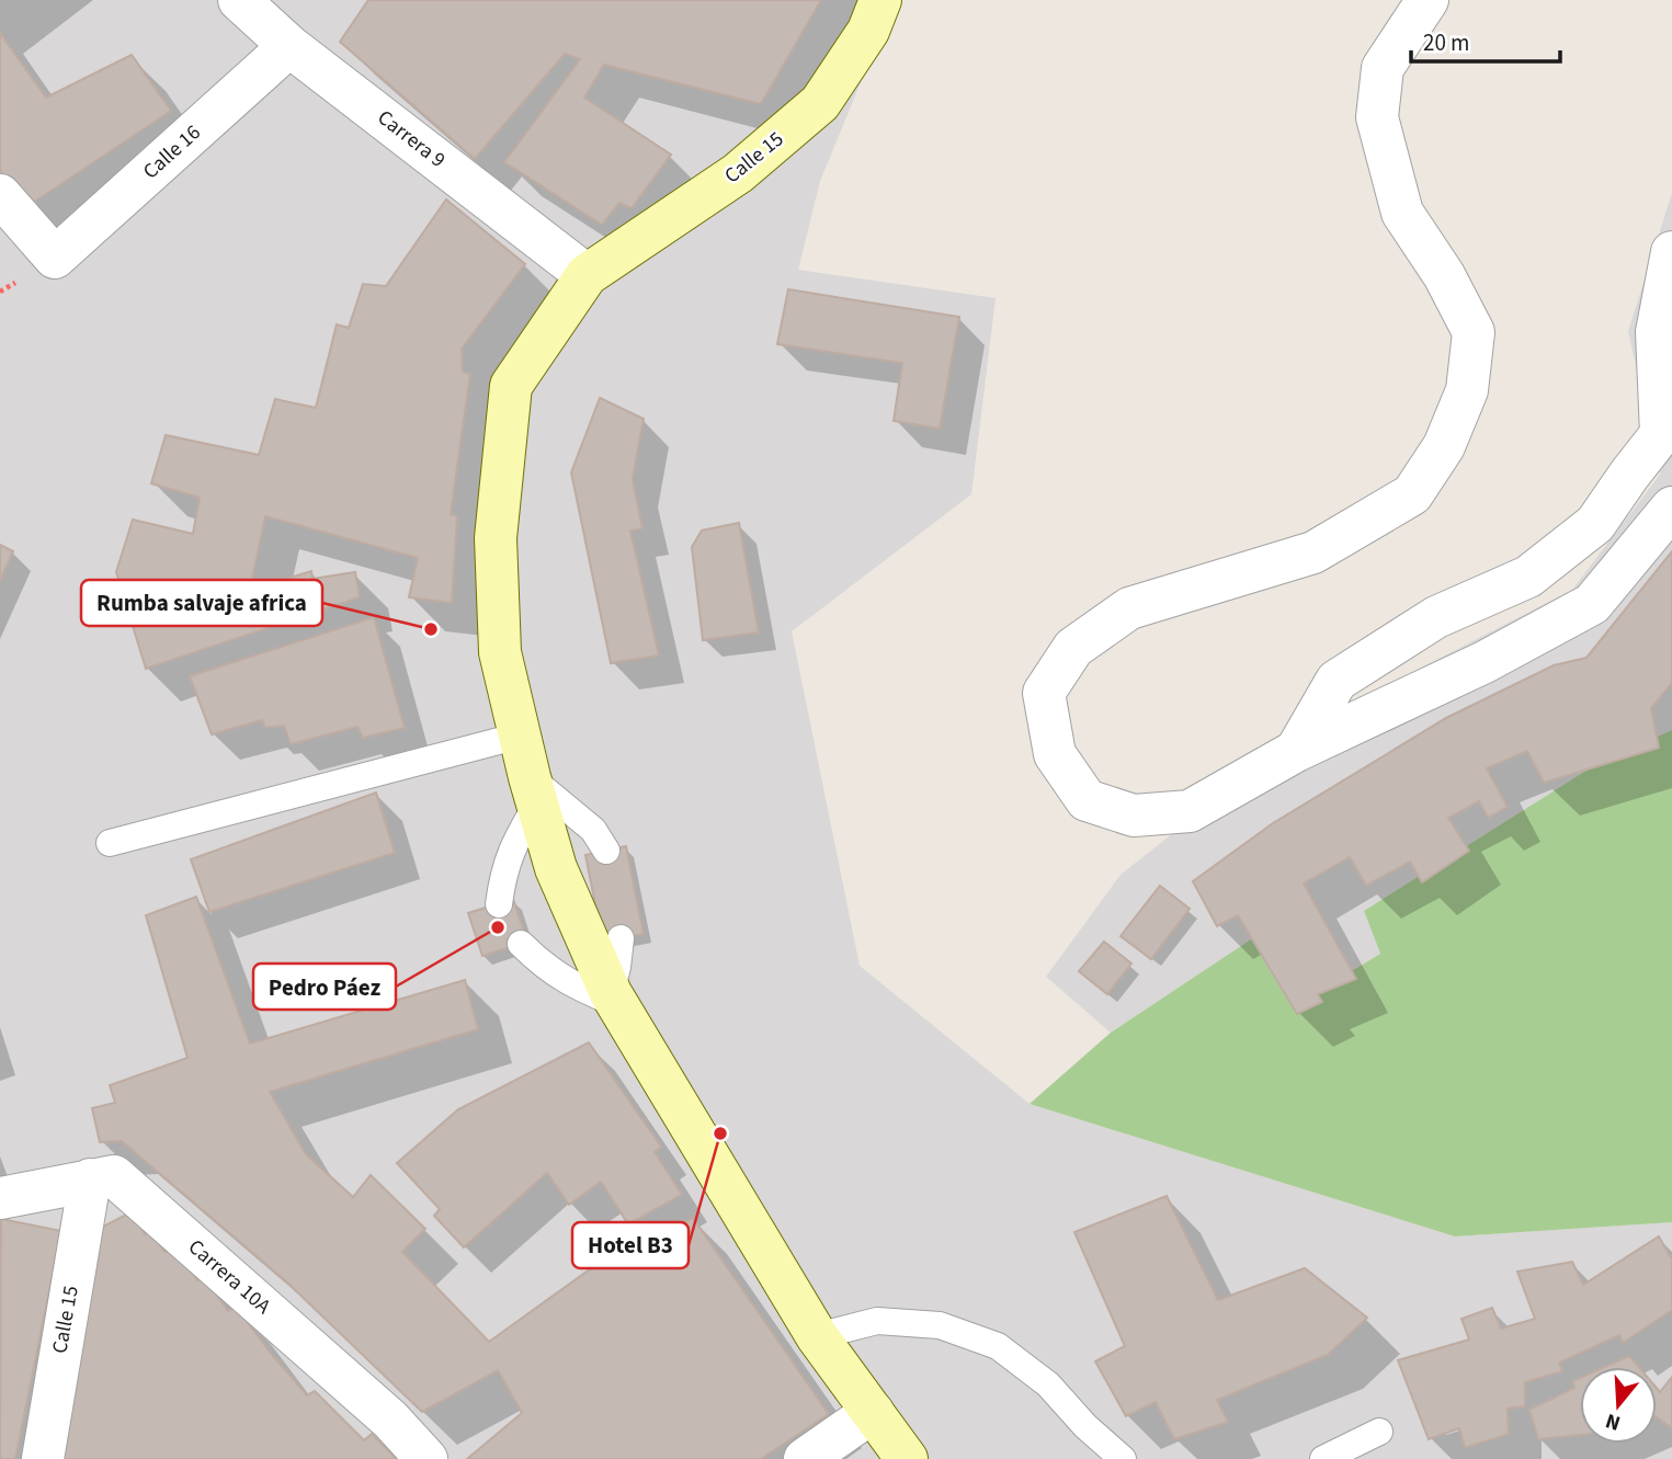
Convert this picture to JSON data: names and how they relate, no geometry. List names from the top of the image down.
{
  "streets": {
    "street": [
      "Carrera 9",
      "Calle 16",
      "Calle 15",
      "Carrera 10A"
    ]
  },
  "crossings": [
    ["Carrera 9", "Calle 16"],
    ["Carrera 9", "Calle 15"],
    ["Calle 15", "Carrera 10A"]
  ],
  "places": ["Rumba salvaje africa", "Pedro Páez", "Hotel B3"],
  "scale_bar": "20 m",
  "north": "bottom"
}
